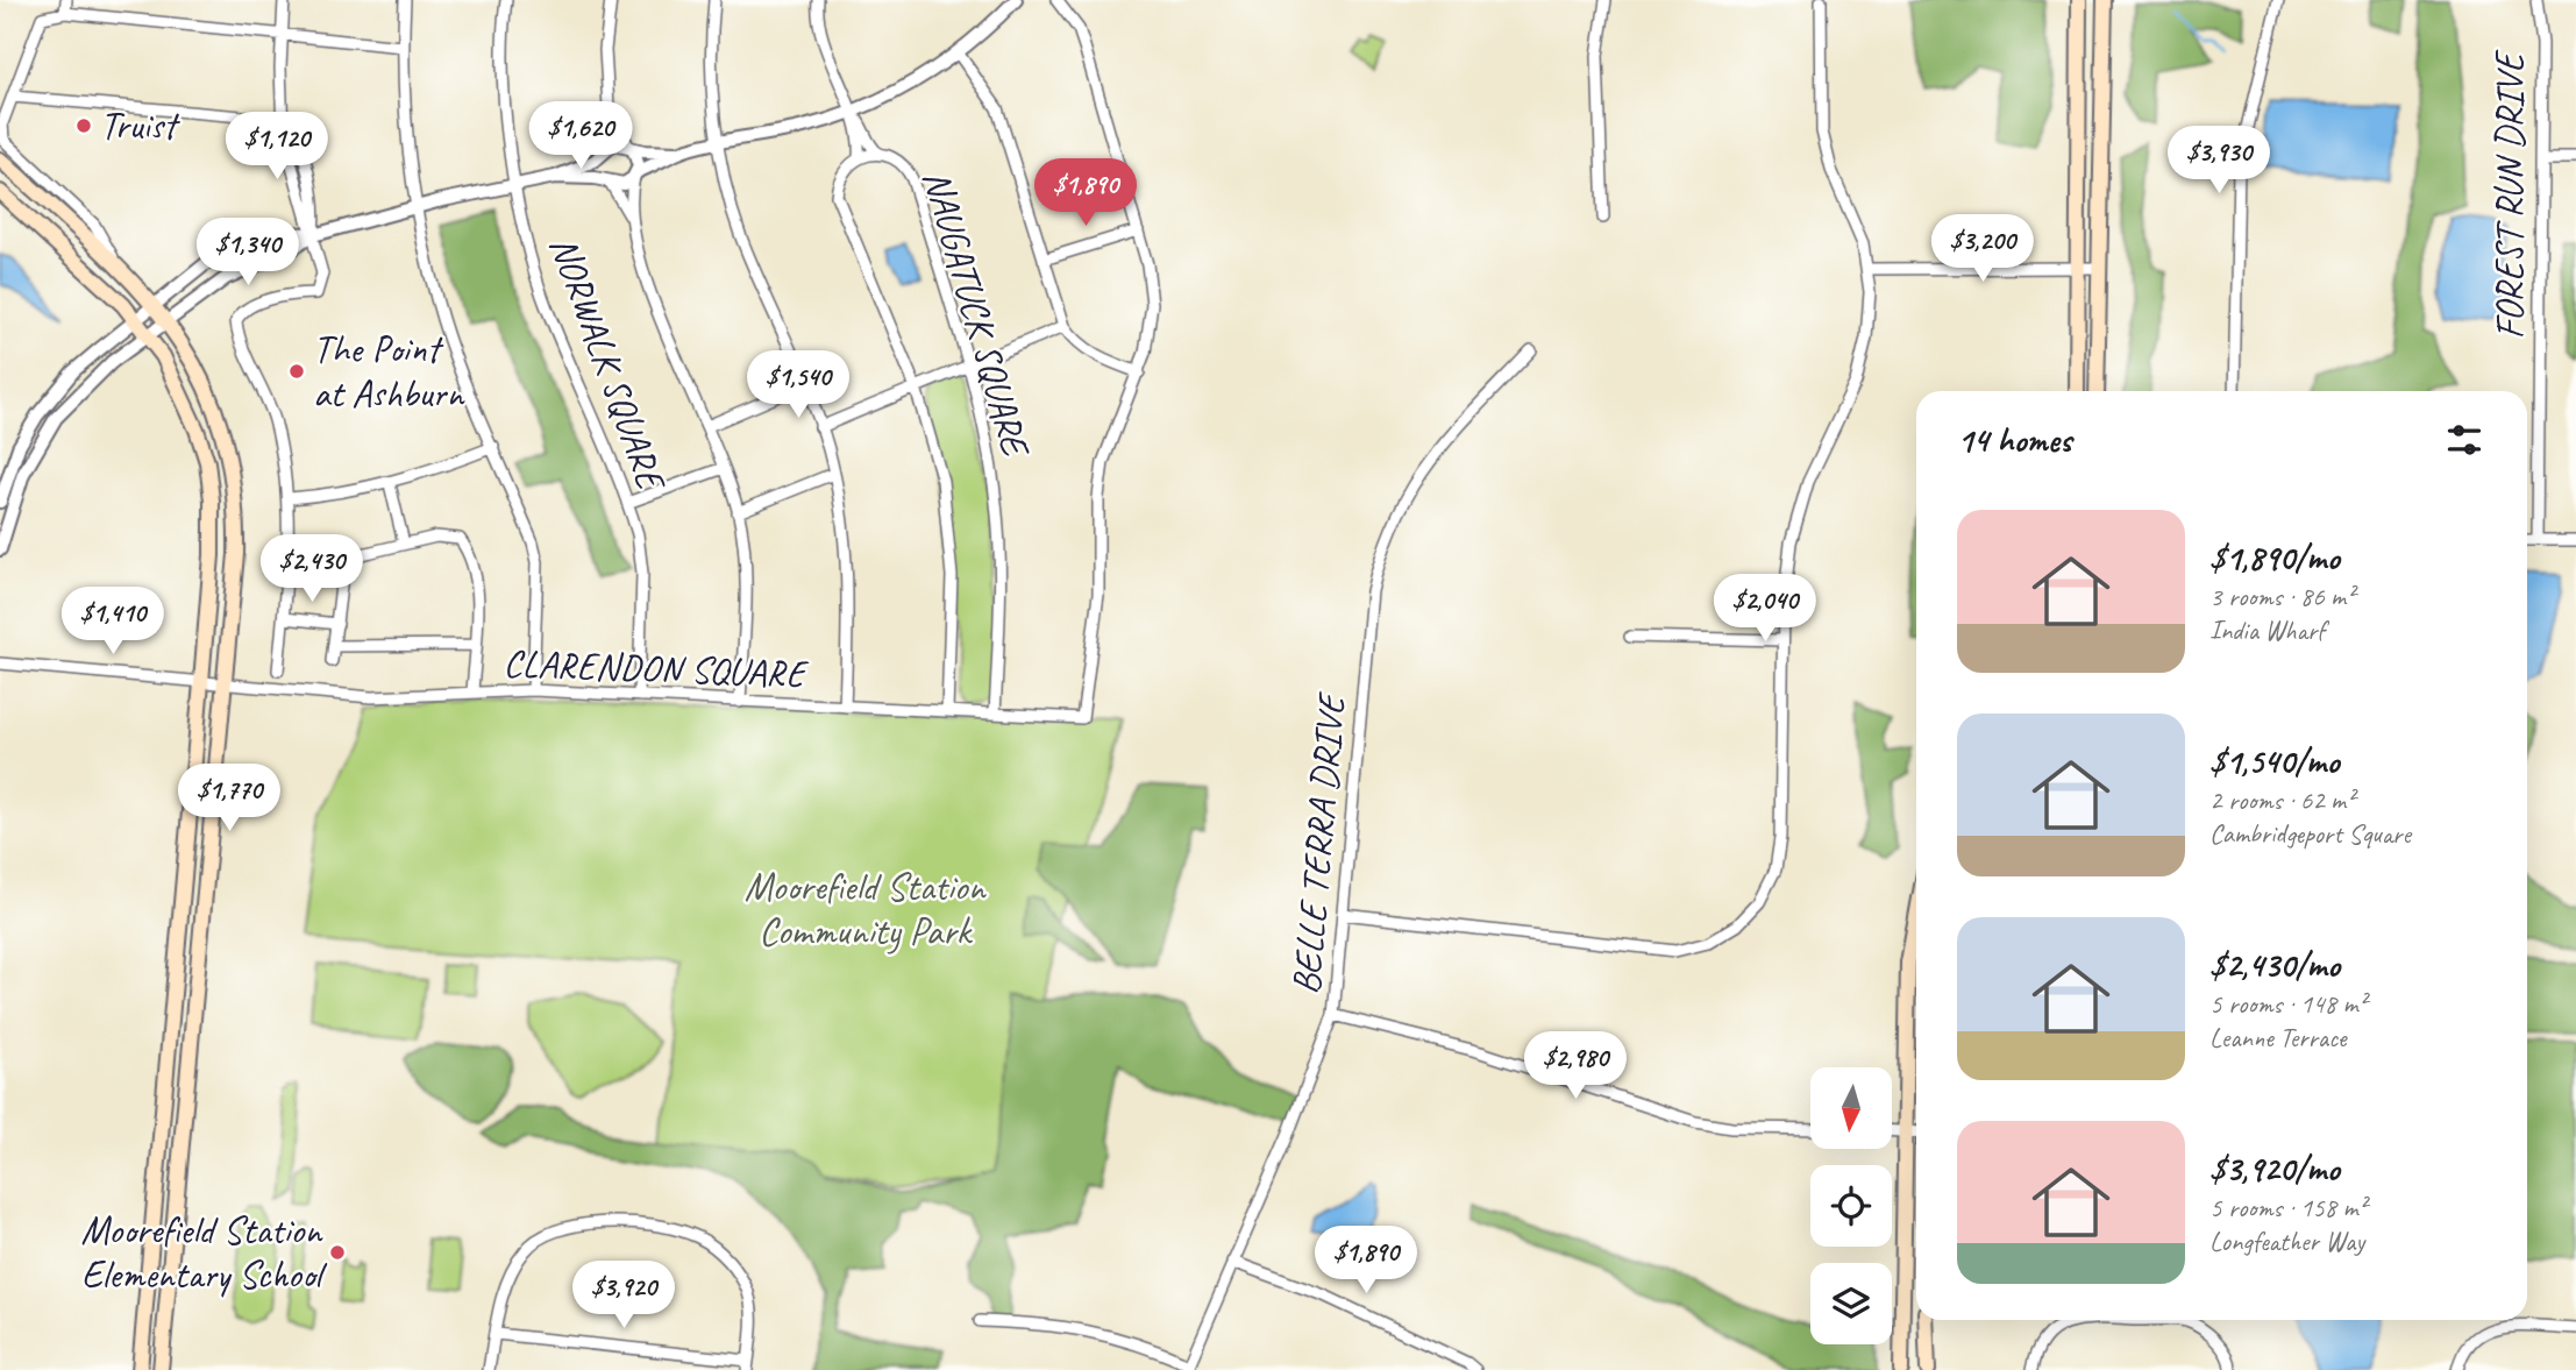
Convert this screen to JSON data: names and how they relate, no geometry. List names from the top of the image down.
{
  "streets": {
    "street": [
      "FOREST RUN DRIVE",
      "NAUGATUCK SQUARE",
      "NORWALK SQUARE",
      "CLARENDON SQUARE",
      "BELLE TERRA DRIVE"
    ]
  },
  "crossings": [
    ["NAUGATUCK SQUARE", "CLARENDON SQUARE"],
    ["NORWALK SQUARE", "CLARENDON SQUARE"]
  ],
  "parks": ["Moorefield Station Community Park"],
  "places": ["Truist", "The Point at Ashburn", "Moorefield Station Elementary School"],
  "north": "bottom",
  "page": {
    "price": [
      "$1,620",
      "$1,120",
      "$3,930",
      "$1,890",
      "$3,200",
      "$1,340",
      "$1,540",
      "$2,430",
      "$2,040",
      "$1,410",
      "$1,770",
      "$2,980",
      "$1,890",
      "$3,920"
    ],
    "heading": "14 homes",
    "list": [
      {
        "name": "$1,890/mo",
        "note": "3 rooms · 86 m² · India Wharf"
      },
      {
        "name": "$1,540/mo",
        "note": "2 rooms · 62 m² · Cambridgeport Square"
      },
      {
        "name": "$2,430/mo",
        "note": "5 rooms · 148 m² · Leanne Terrace"
      },
      {
        "name": "$3,920/mo",
        "note": "5 rooms · 158 m² · Longfeather Way"
      }
    ]
  }
}
